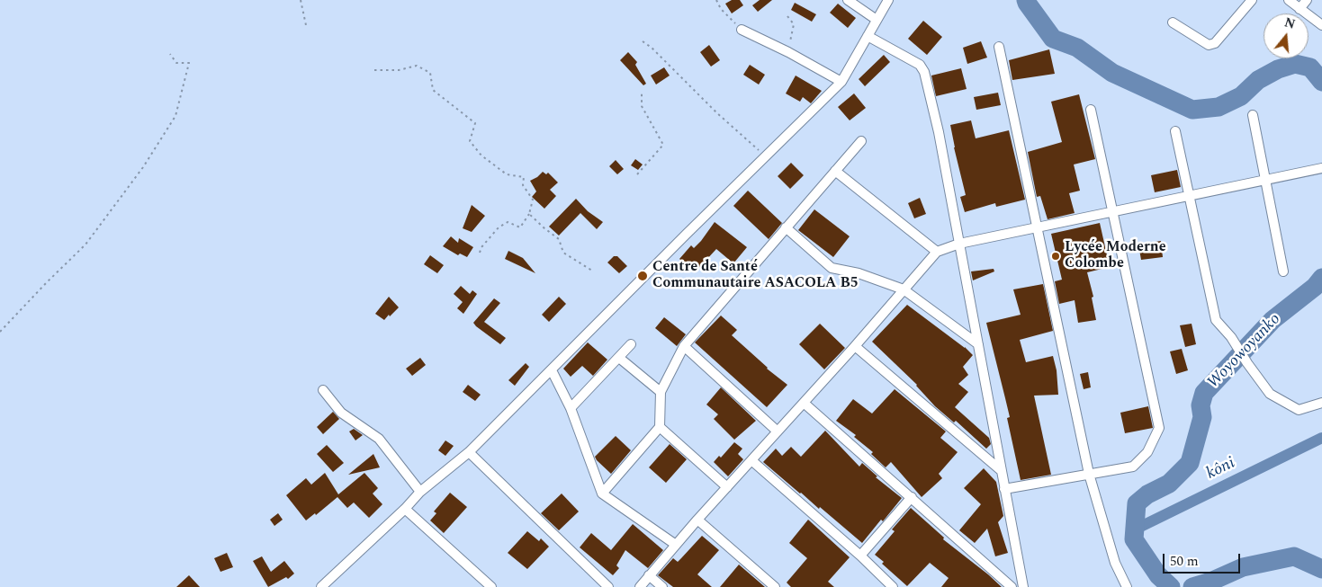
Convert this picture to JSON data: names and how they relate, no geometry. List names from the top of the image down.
{
  "water": ["Woyowoyanko", "kôni"],
  "places": ["Lycée Moderne Colombe", "Centre de Santé Communautaire ASACOLA B5"],
  "scale_bar": "50 m",
  "north": "top"
}
